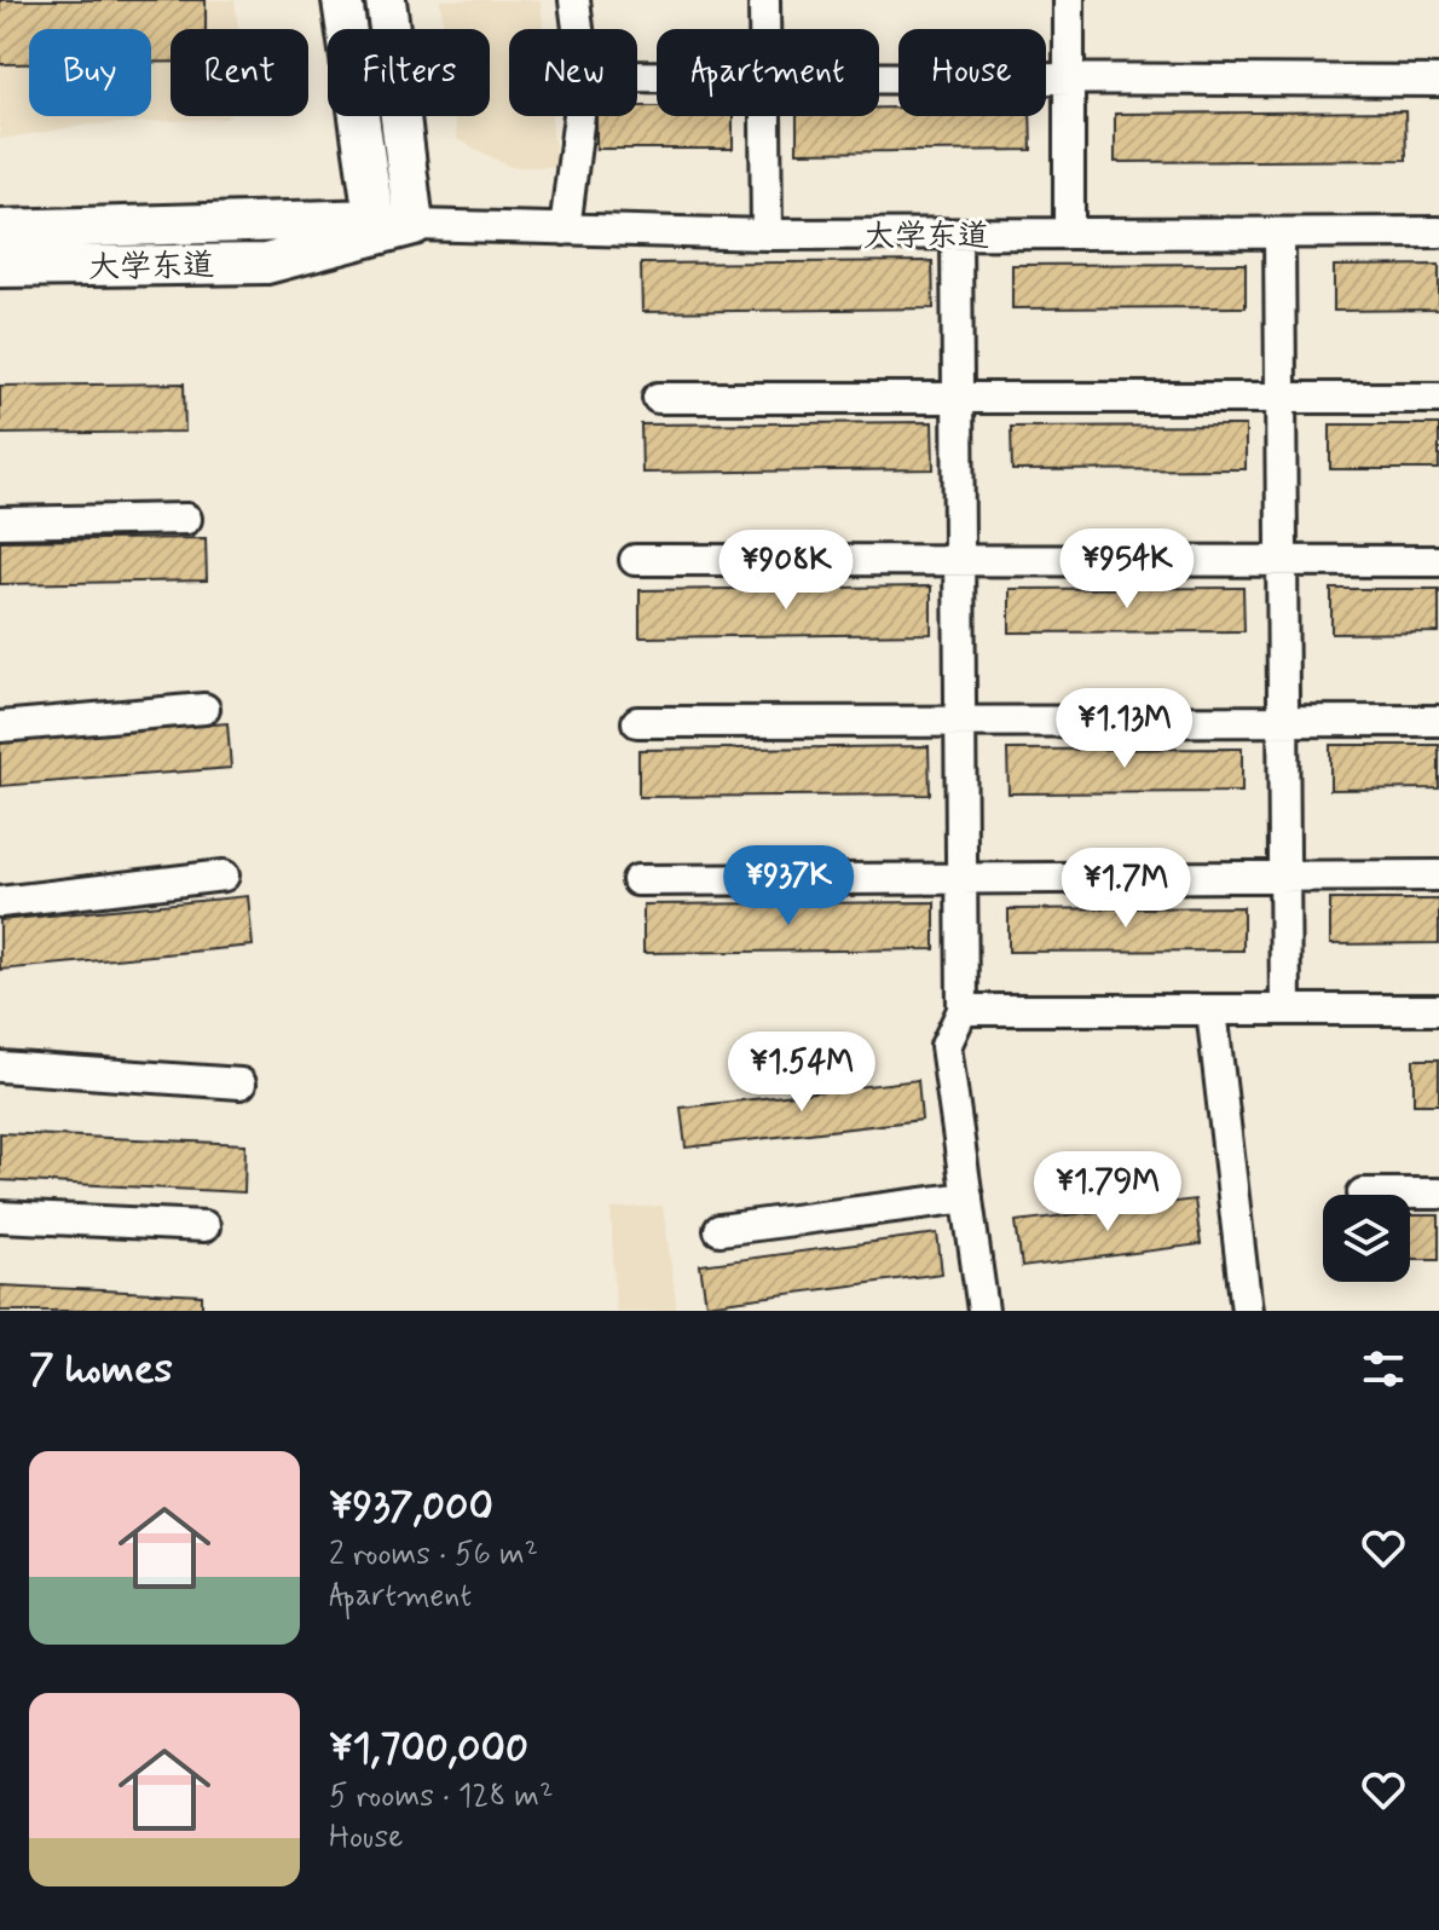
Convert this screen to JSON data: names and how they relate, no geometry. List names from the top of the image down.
{
  "streets": {
    "main road": ["大学东道"]
  },
  "page": {
    "chip": [
      "Buy",
      "Rent",
      "Filters",
      "New",
      "Apartment",
      "House"
    ],
    "price": [
      "¥954K",
      "¥908K",
      "¥1.13M",
      "¥937K",
      "¥1.7M",
      "¥1.54M",
      "¥1.79M"
    ],
    "heading": "7 homes",
    "list": [
      {
        "name": "¥937,000",
        "note": "2 rooms · 56 m² · Apartment"
      },
      {
        "name": "¥1,700,000",
        "note": "5 rooms · 128 m² · House"
      }
    ]
  }
}
